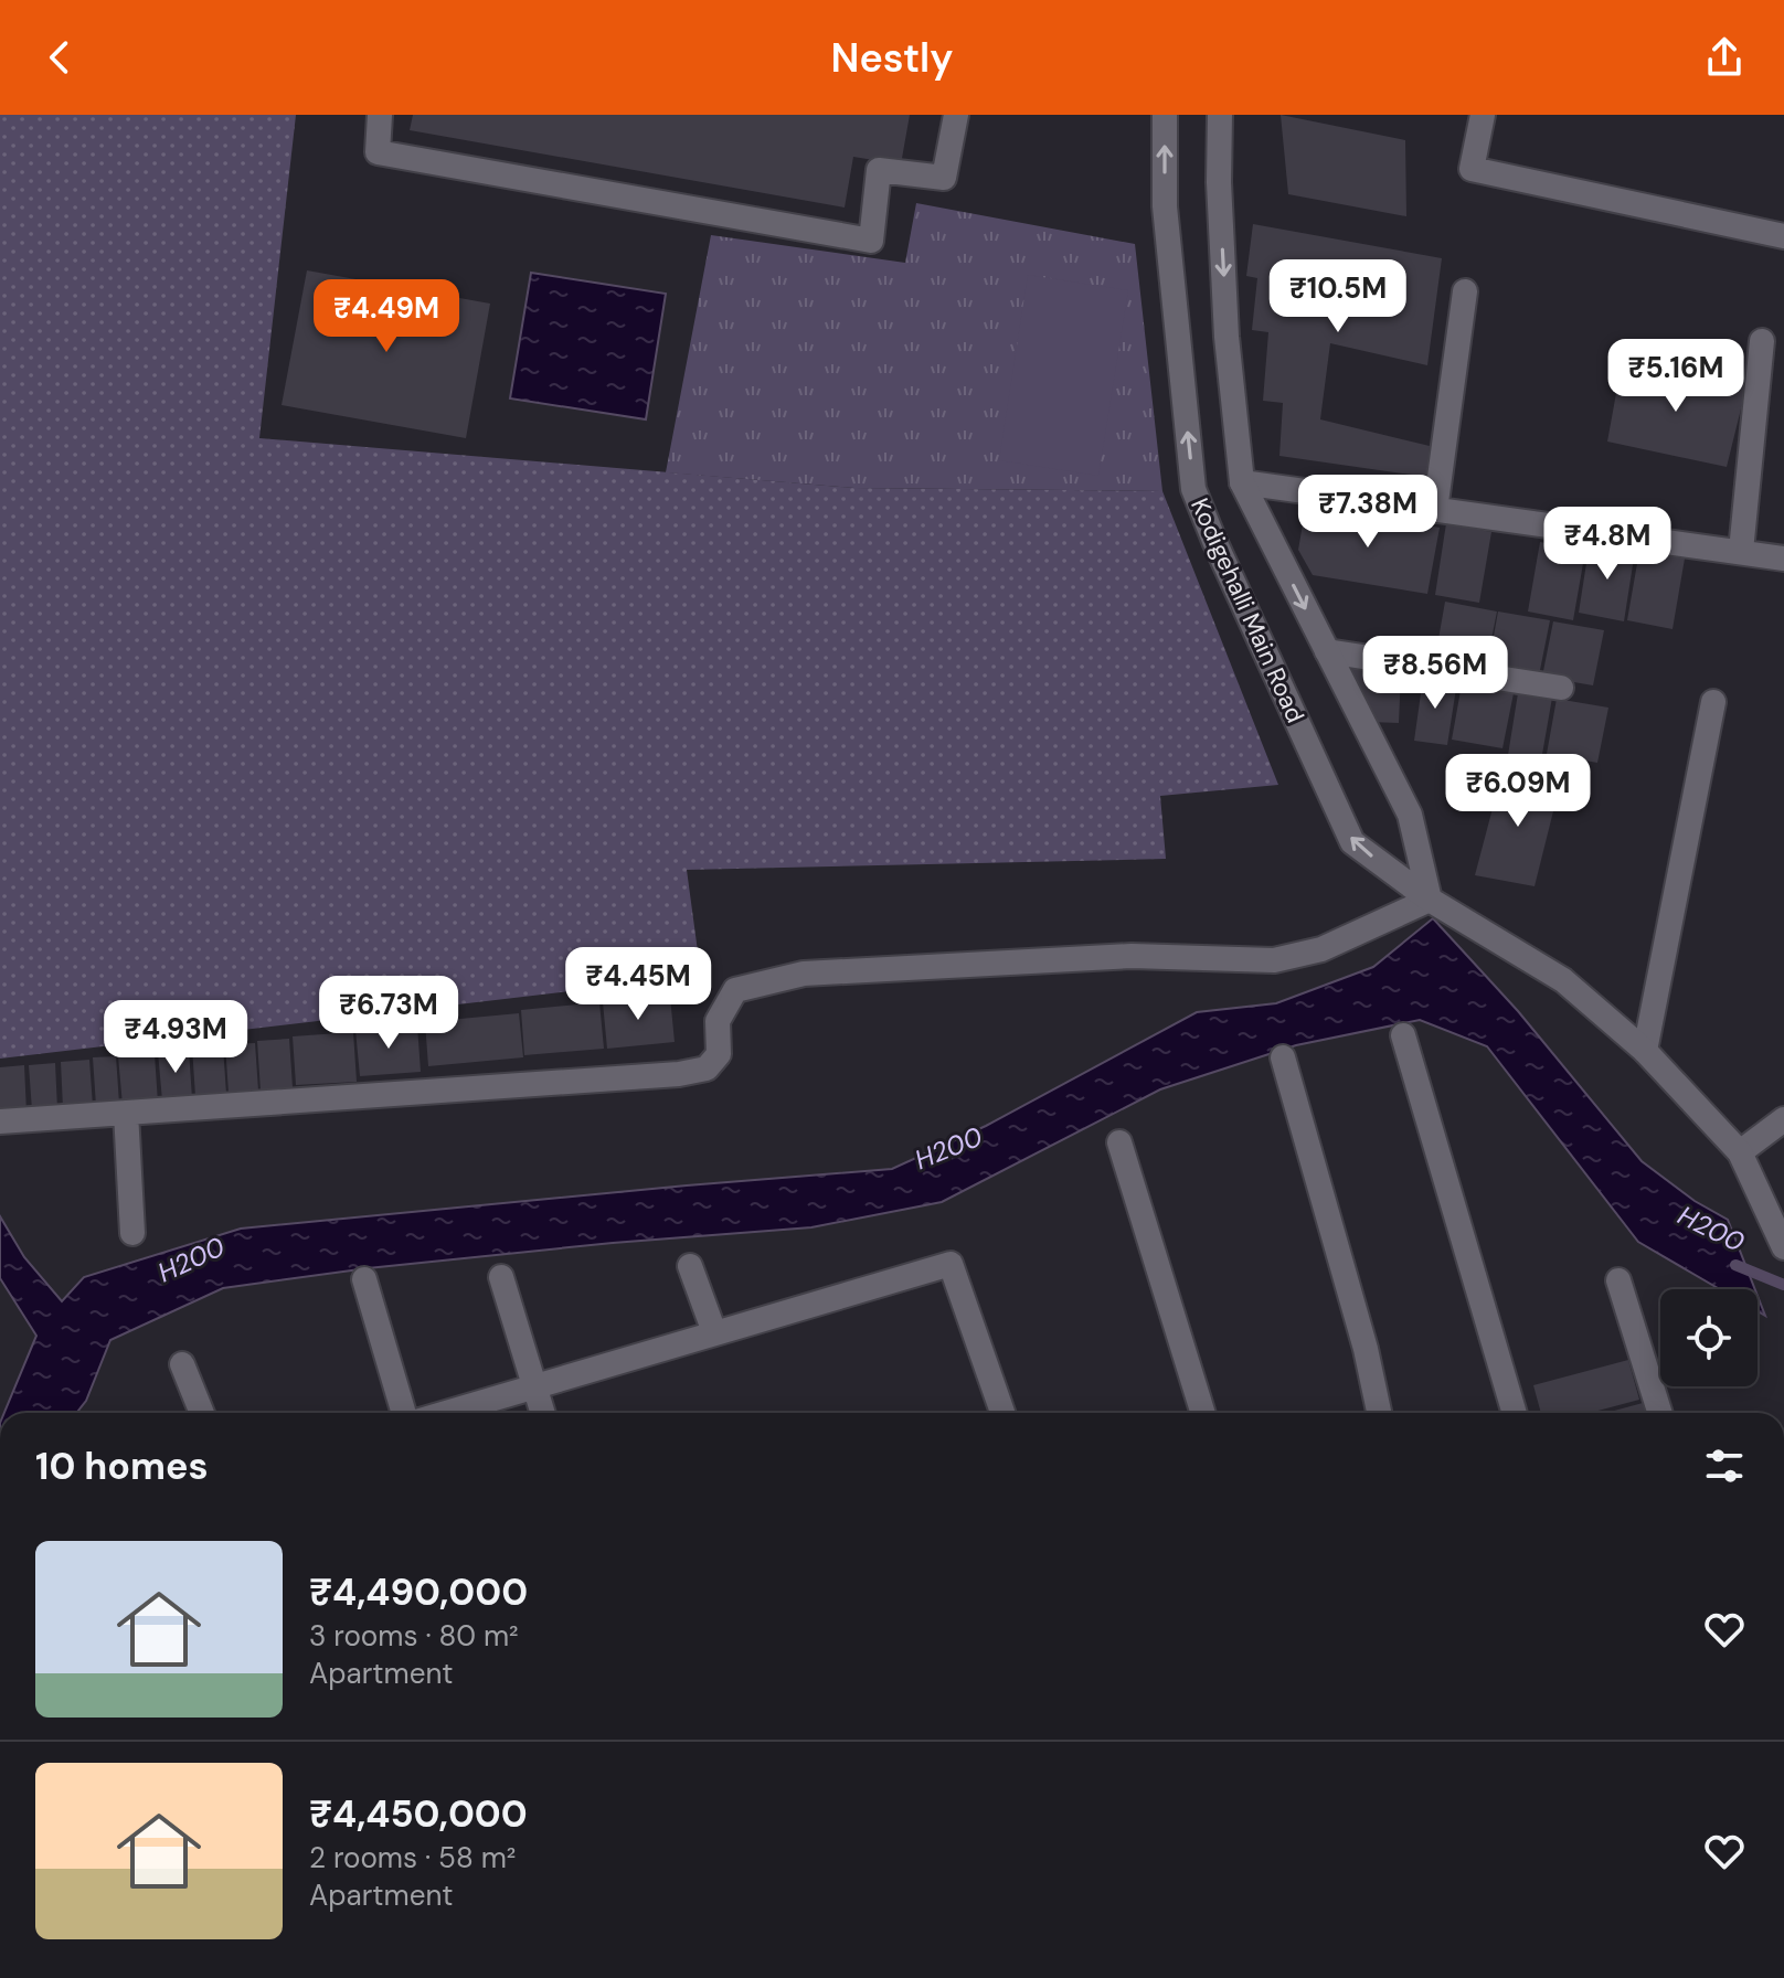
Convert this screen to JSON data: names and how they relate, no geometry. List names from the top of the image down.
{
  "streets": {
    "street": ["Kodigehalli Main Road"]
  },
  "water": ["H200"],
  "page": {
    "header": "Nestly",
    "price": [
      "₹10.5M",
      "₹4.49M",
      "₹5.16M",
      "₹7.38M",
      "₹4.8M",
      "₹8.56M",
      "₹6.09M",
      "₹4.45M",
      "₹6.73M",
      "₹4.93M"
    ],
    "heading": "10 homes",
    "list": [
      {
        "name": "₹4,490,000",
        "note": "3 rooms · 80 m² · Apartment"
      },
      {
        "name": "₹4,450,000",
        "note": "2 rooms · 58 m² · Apartment"
      }
    ]
  }
}
